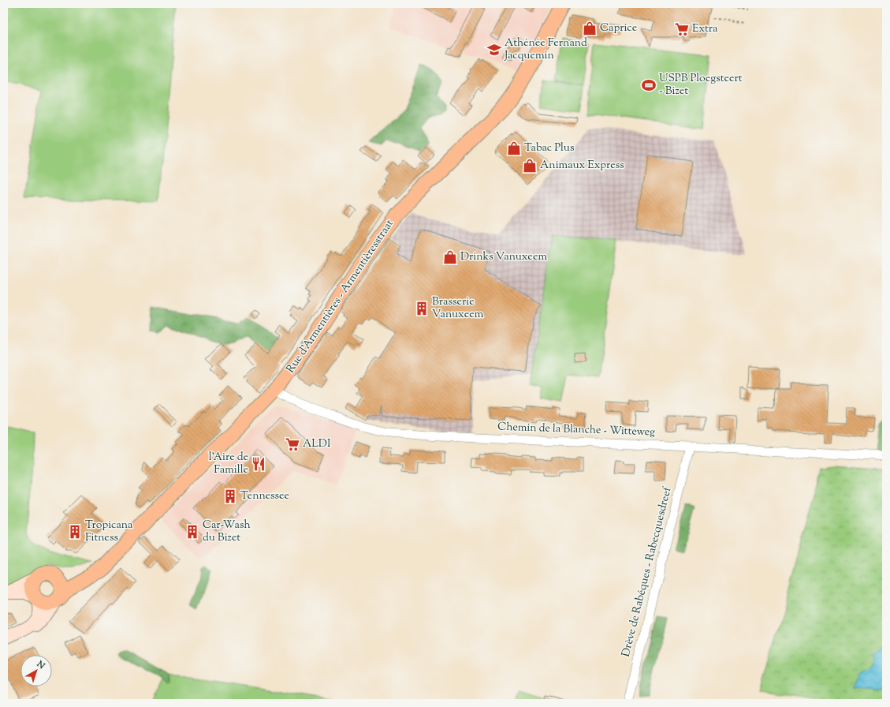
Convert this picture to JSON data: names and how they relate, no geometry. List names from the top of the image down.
{
  "streets": {
    "main road": ["Rue d'Armentières - Armentièresstraat"],
    "street": ["Chemin de la Blanche - Witteweg", "Drève de Rabéques - Rabecquesdreef"]
  },
  "crossings": [
    ["Rue d'Armentières - Armentièresstraat", "Chemin de la Blanche - Witteweg"],
    ["Chemin de la Blanche - Witteweg", "Drève de Rabéques - Rabecquesdreef"]
  ],
  "places": {
    "shop": [
      "Caprice",
      "Tabac Plus",
      "Animaux Express",
      "Drinks Vanuxeem"
    ],
    "supermarket": ["Extra", "ALDI"],
    "school or university": ["Athénée Fernand Jacquemin"],
    "sports": ["USPB Ploegsteert - Bizet"],
    "building": [
      "Brasserie Vanuxeem",
      "Tennessee",
      "Tropicana Fitness",
      "Car-Wash du Bizet"
    ],
    "restaurant": ["l'Aire de Famille"]
  },
  "north": "top right"
}
